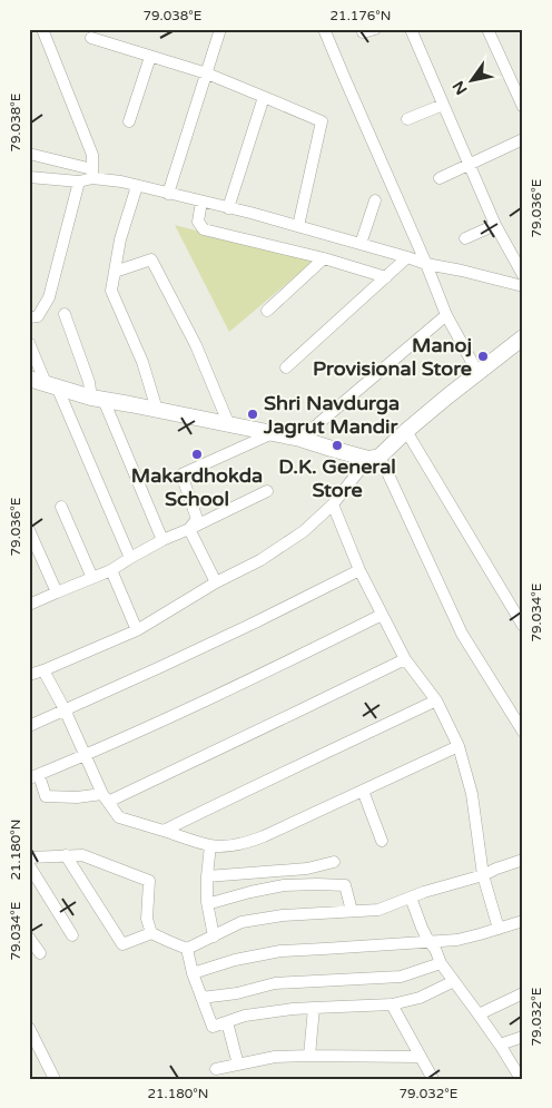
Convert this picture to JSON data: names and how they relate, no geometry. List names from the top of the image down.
{
  "places": [
    "Manoj Provisional Store",
    "Shri Navdurga Jagrut Mandir",
    "D.K. General Store",
    "Makardhokda School"
  ],
  "north": "bottom left",
  "coordinates": [
    "79.038°E",
    "21.176°N",
    "79.036°E",
    "79.034°E",
    "21.180°N",
    "79.032°E"
  ]
}
